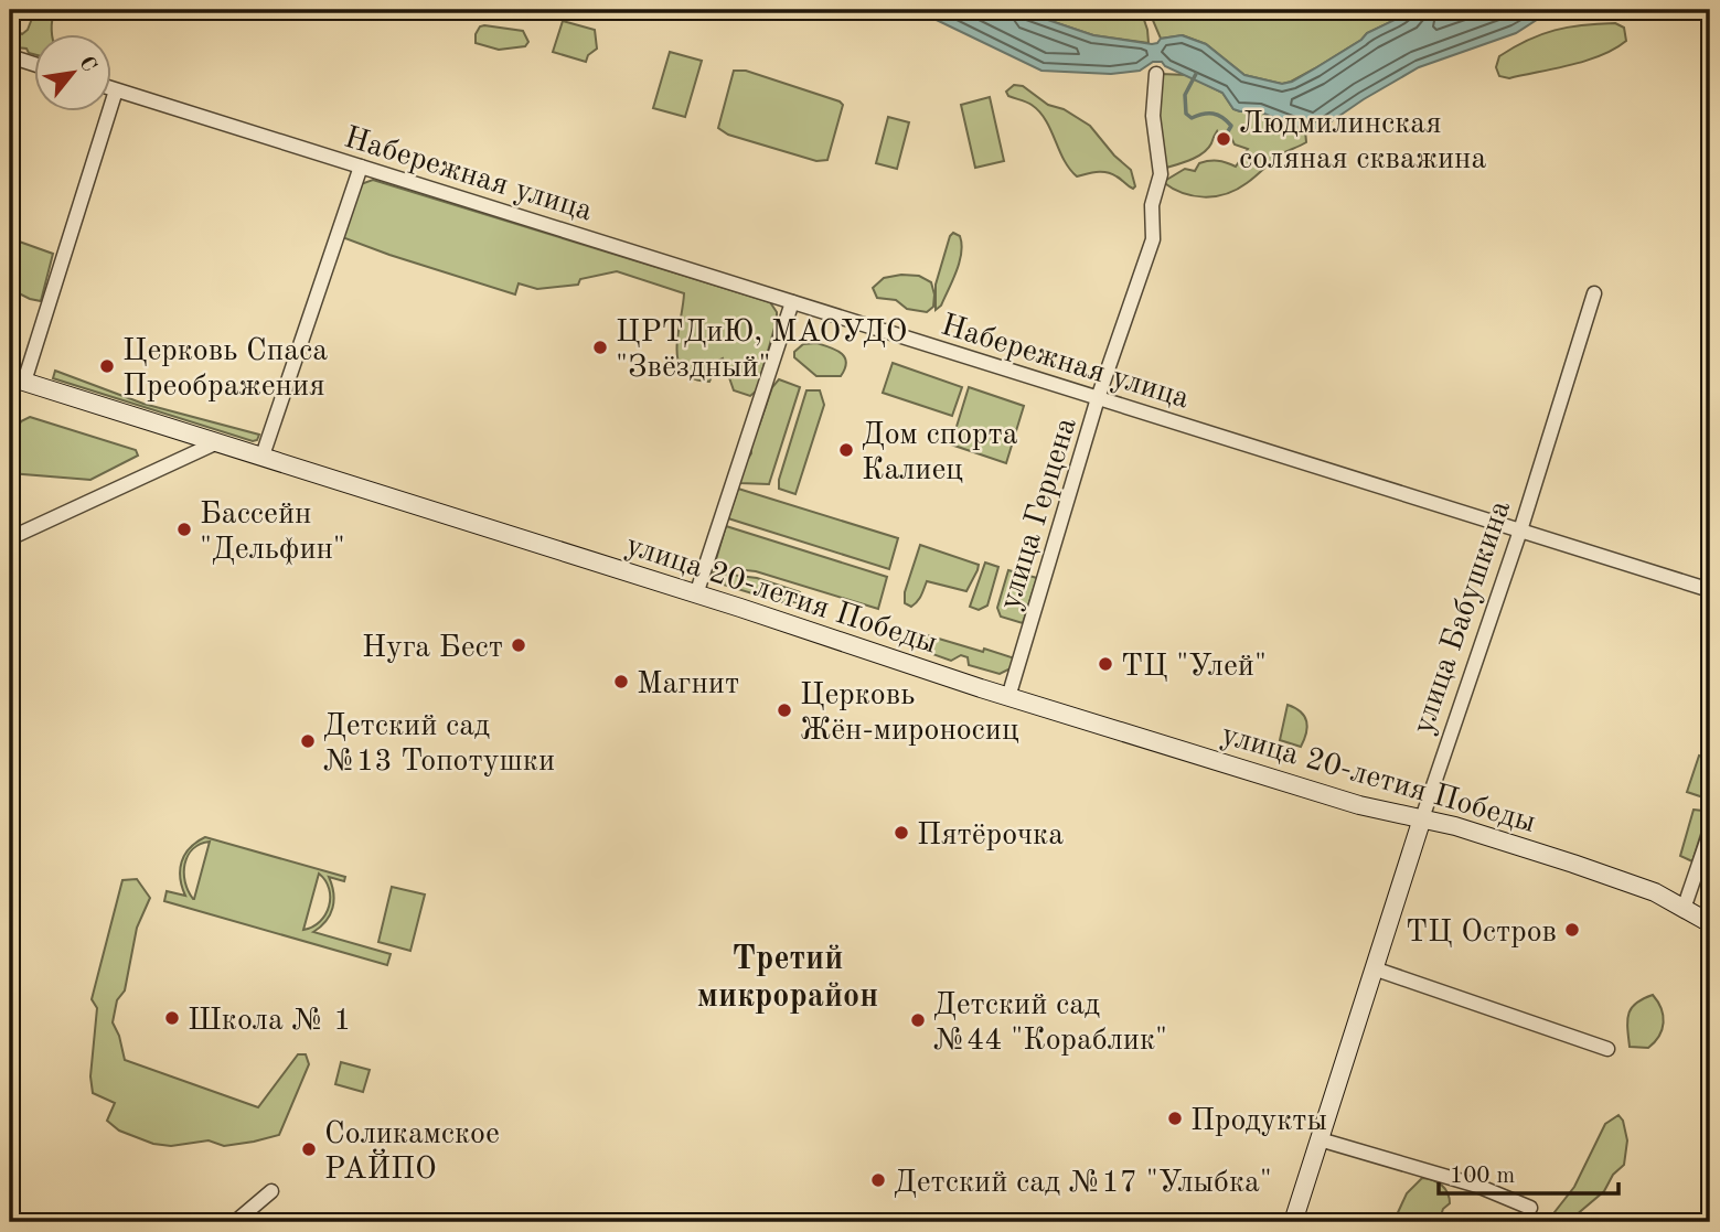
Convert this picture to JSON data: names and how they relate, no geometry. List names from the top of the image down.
{
  "streets": {
    "street": [
      "Набережная улица",
      "улица Герцена",
      "улица 20-летия Победы",
      "улица Бабушкина"
    ]
  },
  "crossings": [
    ["Набережная улица", "улица Герцена"],
    ["Набережная улица", "улица Бабушкина"],
    ["улица Герцена", "улица 20-летия Победы"],
    ["улица 20-летия Победы", "улица Бабушкина"]
  ],
  "districts": ["Третий микрорайон"],
  "places": [
    "Людмилинская соляная скважина",
    "ЦРТДиЮ, МАОУДО \"Звёздный\"",
    "Церковь Спаса Преображения",
    "Дом спорта Калиец",
    "Бассейн \"Дельфин\"",
    "Нуга Бест",
    "ТЦ \"Улей\"",
    "Магнит",
    "Церковь Жён-мироносиц",
    "Детский сад №13 Топотушки",
    "Пятёрочка",
    "ТЦ Остров",
    "Школа № 1",
    "Детский сад №44 \"Кораблик\"",
    "Продукты",
    "Соликамское РАЙПО",
    "Детский сад №17 \"Улыбка\""
  ],
  "scale_bar": "100 m",
  "north": "top right"
}
